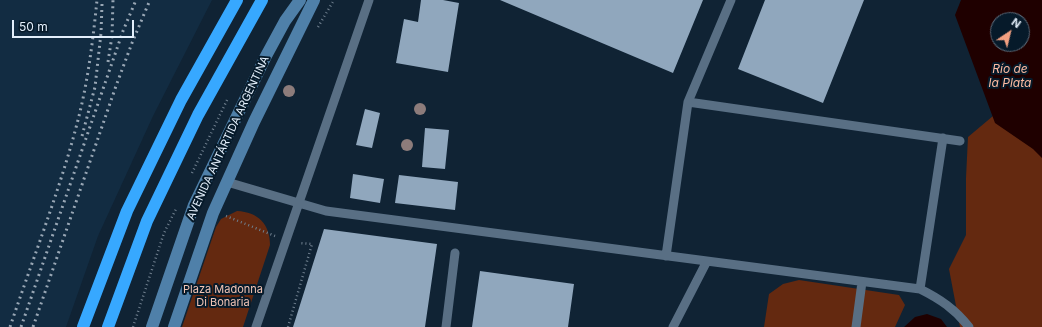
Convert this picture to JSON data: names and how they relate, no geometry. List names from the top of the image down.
{
  "streets": {
    "main road": ["AVENIDA ANTÁRTIDA ARGENTINA"]
  },
  "water": ["Río de la Plata"],
  "parks": ["Plaza Madonna Di Bonaria"],
  "scale_bar": "50 m",
  "north": "top right"
}
